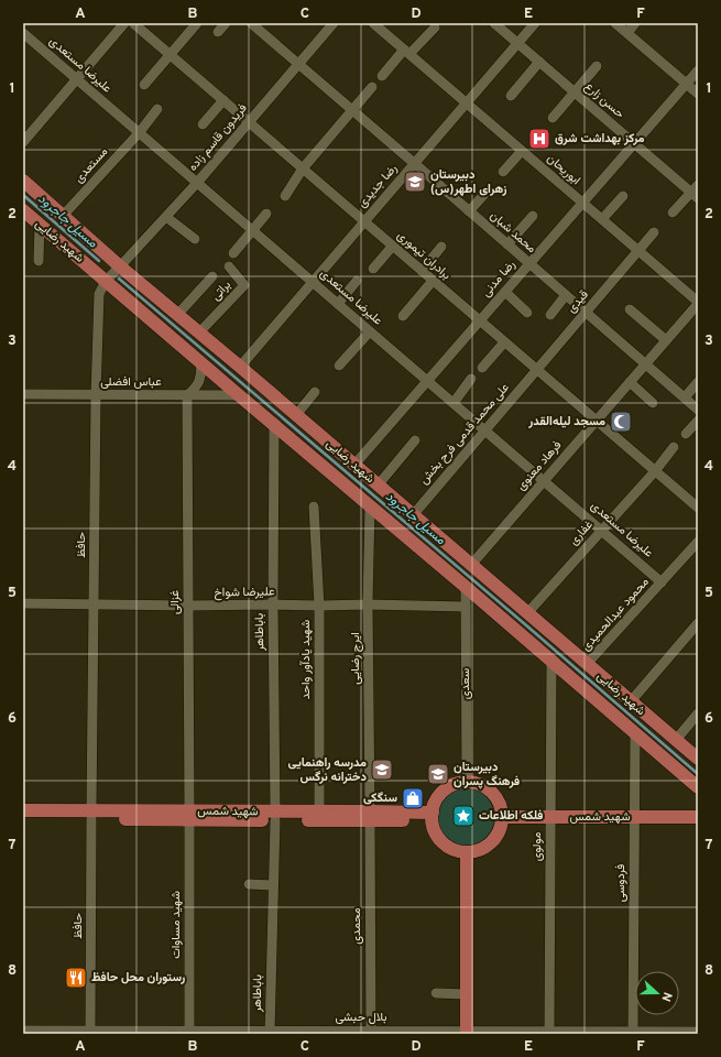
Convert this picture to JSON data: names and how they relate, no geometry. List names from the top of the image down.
{
  "streets": {
    "main road": ["شهید رضایی", "شهید شمس"],
    "street": [
      "علیرضا مستعدی",
      "حسن زارع",
      "فریدون قاسم زاده",
      "مستعدی",
      "ابوریحان",
      "رضا جدیدی",
      "محمد شبان",
      "برادران تیموری",
      "رضا مدنی",
      "براتی",
      "قیدی",
      "عباس افضلی",
      "علی محمد قدمی فرح بخش",
      "فرهاد معنوی",
      "غفاری",
      "حافظ",
      "علیرضا شواخ",
      "غزالی",
      "محمود عبدالحمیدی",
      "باباطاهر",
      "ایرج رضایی",
      "شهید یادآور واحد",
      "سعدی",
      "مولوی",
      "فردوسی",
      "شهید مساوات",
      "محمدی",
      "بلال حبشی"
    ]
  },
  "crossings": [
    ["علیرضا مستعدی", "فریدون قاسم زاده"],
    ["علیرضا مستعدی", "مستعدی"],
    ["علیرضا مستعدی", "رضا جدیدی"],
    ["علیرضا مستعدی", "رضا مدنی"],
    ["علیرضا مستعدی", "علی محمد قدمی فرح بخش"],
    ["علیرضا مستعدی", "فرهاد معنوی"],
    ["علیرضا مستعدی", "غفاری"],
    ["علیرضا مستعدی", "محمود عبدالحمیدی"],
    ["حسن زارع", "رضا جدیدی"],
    ["حسن زارع", "رضا مدنی"],
    ["فریدون قاسم زاده", "محمد شبان"],
    ["فریدون قاسم زاده", "شهید رضایی"],
    ["فریدون قاسم زاده", "برادران تیموری"],
    ["فریدون قاسم زاده", "حافظ"],
    ["مستعدی", "شهید رضایی"],
    ["ابوریحان", "رضا جدیدی"],
    ["ابوریحان", "رضا مدنی"],
    ["ابوریحان", "قیدی"],
    ["ابوریحان", "فرهاد معنوی"],
    ["رضا جدیدی", "محمد شبان"],
    ["رضا جدیدی", "شهید رضایی"],
    ["رضا جدیدی", "برادران تیموری"],
    ["محمد شبان", "رضا مدنی"],
    ["محمد شبان", "قیدی"],
    ["محمد شبان", "فرهاد معنوی"],
    ["شهید رضایی", "رضا مدنی"],
    ["شهید رضایی", "براتی"],
    ["شهید رضایی", "عباس افضلی"],
    ["شهید رضایی", "علی محمد قدمی فرح بخش"],
    ["شهید رضایی", "فرهاد معنوی"],
    ["شهید رضایی", "غفاری"],
    ["شهید رضایی", "حافظ"],
    ["شهید رضایی", "محمود عبدالحمیدی"],
    ["شهید رضایی", "باباطاهر"],
    ["شهید رضایی", "ایرج رضایی"],
    ["شهید رضایی", "سعدی"],
    ["شهید رضایی", "مولوی"],
    ["شهید رضایی", "فردوسی"],
    ["برادران تیموری", "رضا مدنی"],
    ["برادران تیموری", "قیدی"],
    ["برادران تیموری", "علی محمد قدمی فرح بخش"],
    ["برادران تیموری", "فرهاد معنوی"],
    ["برادران تیموری", "غفاری"],
    ["قیدی", "علی محمد قدمی فرح بخش"],
    ["عباس افضلی", "حافظ"],
    ["عباس افضلی", "غزالی"],
    ["حافظ", "علیرضا شواخ"],
    ["حافظ", "شهید شمس"],
    ["حافظ", "بلال حبشی"],
    ["علیرضا شواخ", "غزالی"],
    ["علیرضا شواخ", "باباطاهر"],
    ["علیرضا شواخ", "ایرج رضایی"],
    ["علیرضا شواخ", "شهید یادآور واحد"],
    ["علیرضا شواخ", "سعدی"],
    ["غزالی", "شهید شمس"],
    ["غزالی", "شهید مساوات"],
    ["باباطاهر", "شهید شمس"],
    ["باباطاهر", "بلال حبشی"],
    ["ایرج رضایی", "شهید شمس"],
    ["ایرج رضایی", "محمدی"],
    ["شهید یادآور واحد", "شهید شمس"],
    ["سعدی", "شهید شمس"],
    ["شهید شمس", "مولوی"],
    ["شهید شمس", "فردوسی"],
    ["شهید شمس", "شهید مساوات"],
    ["شهید شمس", "محمدی"],
    ["مولوی", "بلال حبشی"],
    ["فردوسی", "بلال حبشی"],
    ["شهید مساوات", "بلال حبشی"],
    ["محمدی", "بلال حبشی"]
  ],
  "water": ["مسیل جاجرود"],
  "places": {
    "hospital": ["مرکز بهداشت شرق"],
    "school or university": ["دبیرستان زهرای اطهر(س)", "مدرسه راهنمایی دخترانه نرگس", "دبیرستان فرهنگ پسران"],
    "mosque": ["مسجد لیله‌القدر"],
    "shop": ["سنگکی"],
    "place": ["فلکه اطلاعات"],
    "restaurant": ["رستوران محل حافظ"]
  },
  "north": "right",
  "grid": {
    "columns": [
      "A",
      "B",
      "C",
      "D",
      "E",
      "F"
    ],
    "rows": [
      "1",
      "2",
      "3",
      "4",
      "5",
      "6",
      "7",
      "8"
    ]
  }
}
